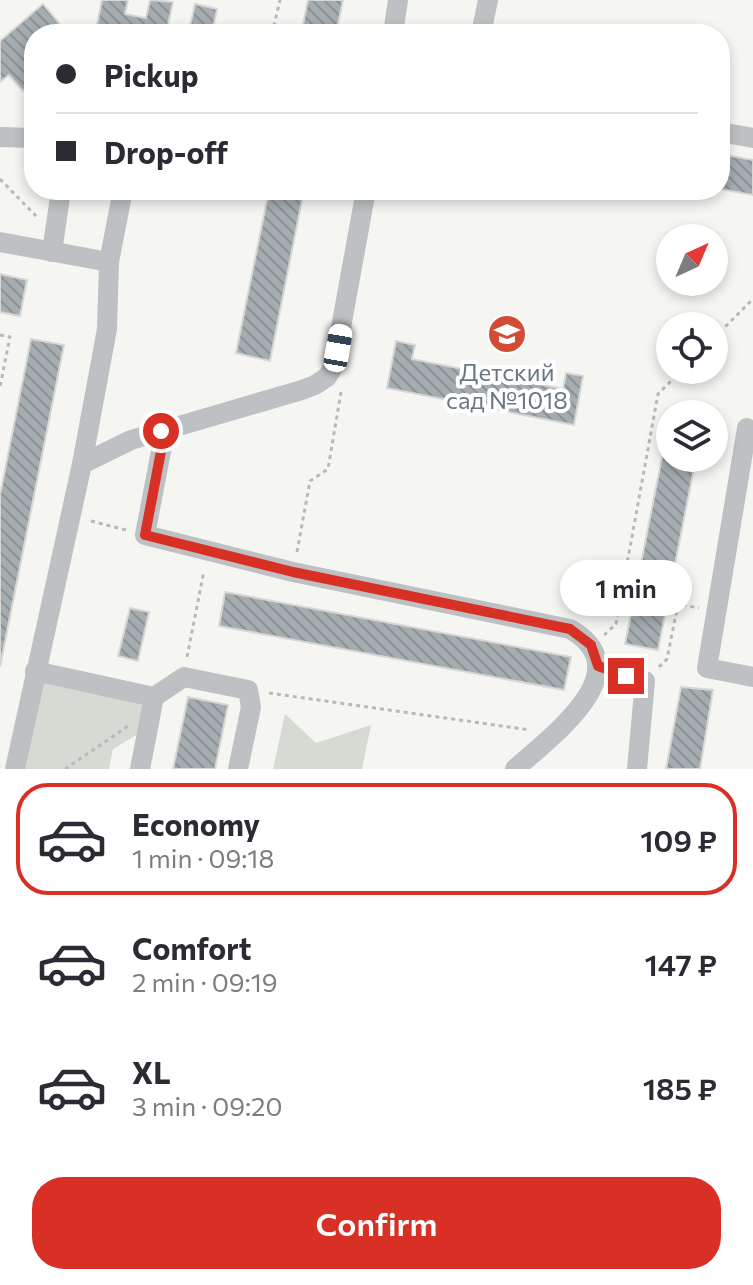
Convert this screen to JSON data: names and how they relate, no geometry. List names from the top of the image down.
{
  "places": {
    "school or university": ["Детский сад №1018"]
  },
  "north": "top right",
  "page": {
    "banner": ["Pickup", "Drop-off"],
    "bubble": "1 min",
    "list": [
      {
        "name": "Economy",
        "note": "1 min · 09:18",
        "value": "109 ₽"
      },
      {
        "name": "Comfort",
        "note": "2 min · 09:19",
        "value": "147 ₽"
      },
      {
        "name": "XL",
        "note": "3 min · 09:20",
        "value": "185 ₽"
      }
    ],
    "buttons": "Confirm"
  }
}
